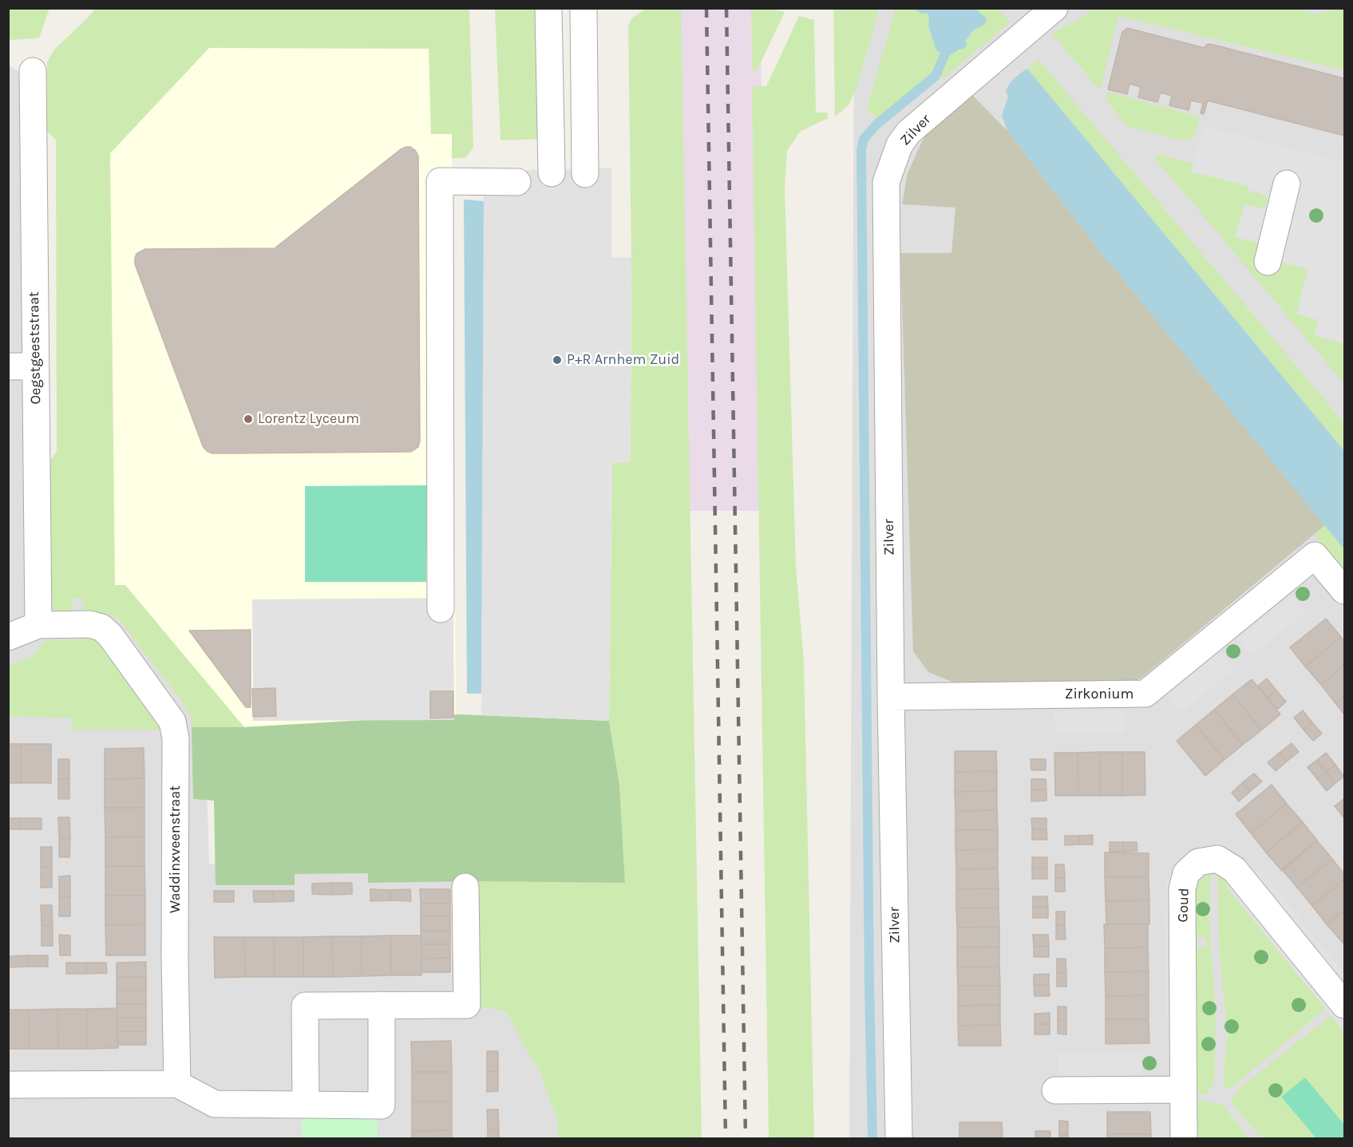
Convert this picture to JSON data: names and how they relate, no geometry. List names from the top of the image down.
{
  "streets": {
    "street": [
      "Zilver",
      "Oegstgeeststraat",
      "Zirkonium",
      "Waddinxveenstraat",
      "Goud"
    ]
  },
  "crossings": [
    ["Zilver", "Zirkonium"],
    ["Oegstgeeststraat", "Waddinxveenstraat"]
  ],
  "places": ["P+R Arnhem Zuid", "Lorentz Lyceum"]
}
